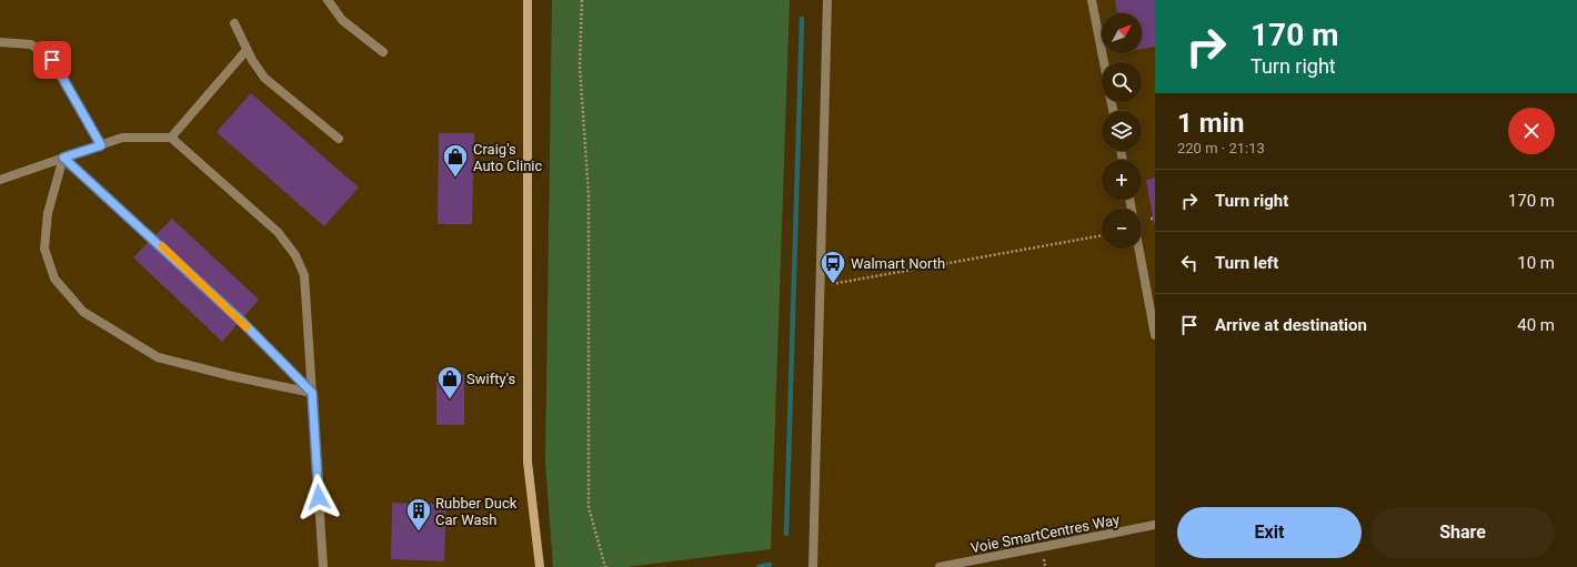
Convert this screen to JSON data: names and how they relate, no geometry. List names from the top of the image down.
{
  "streets": {
    "street": ["Voie SmartCentres Way"]
  },
  "places": {
    "shop": ["Craig's Auto Clinic", "Swifty's"],
    "bus stop": ["Walmart North"],
    "building": ["Rubber Duck Car Wash"]
  },
  "north": "top right",
  "page": {
    "turn": ["170 m", "Turn right"],
    "map_buttons": ["+", "−"],
    "heading": ["1 min", "220 m · 21:13"],
    "list": [
      {
        "name": "Turn right",
        "value": "170 m"
      },
      {
        "name": "Turn left",
        "value": "10 m"
      },
      {
        "name": "Arrive at destination",
        "value": "40 m"
      }
    ],
    "buttons": ["Exit", "Share"]
  }
}
